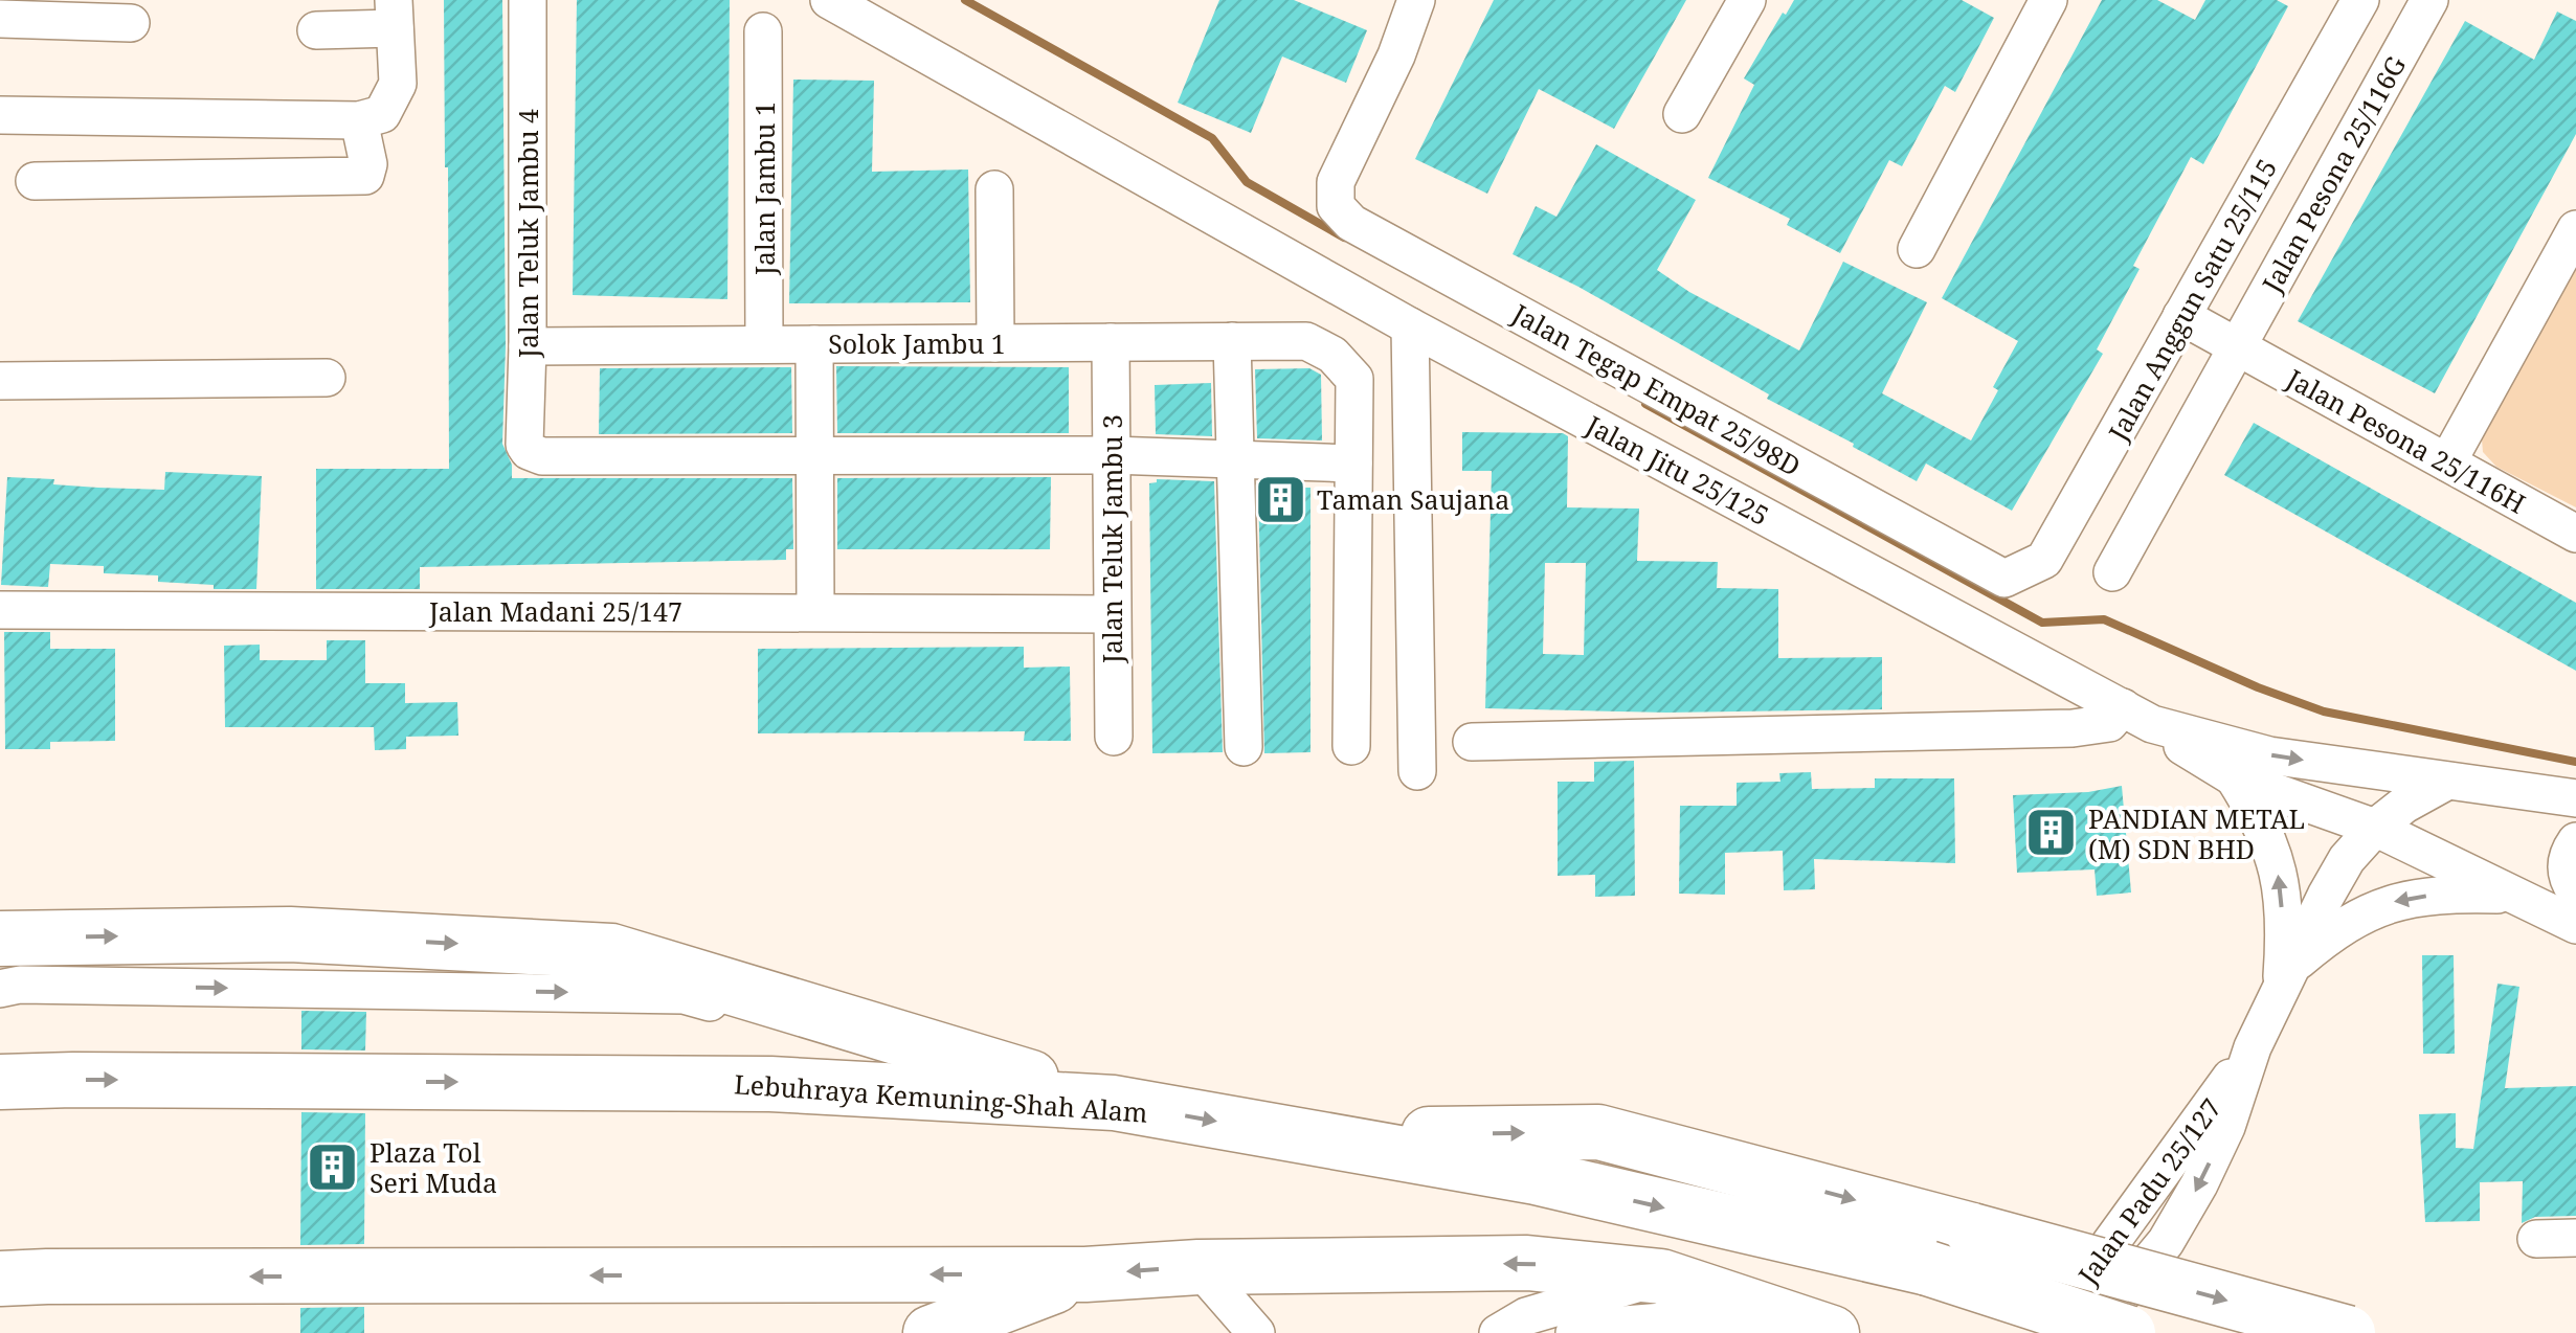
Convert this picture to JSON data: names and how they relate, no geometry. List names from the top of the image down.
{
  "streets": {
    "highway": ["Lebuhraya Kemuning-Shah Alam"],
    "street": [
      "Jalan Pesona 25/116G",
      "Jalan Jambu 1",
      "Jalan Teluk Jambu 4",
      "Jalan Anggun Satu 25/115",
      "Solok Jambu 1",
      "Jalan Tegap Empat 25/98D",
      "Jalan Pesona 25/116H",
      "Jalan Jitu 25/125",
      "Jalan Teluk Jambu 3",
      "Jalan Madani 25/147",
      "Jalan Padu 25/127"
    ]
  },
  "crossings": [
    ["Jalan Pesona 25/116G", "Jalan Pesona 25/116H"],
    ["Jalan Jambu 1", "Solok Jambu 1"],
    ["Jalan Teluk Jambu 4", "Solok Jambu 1"],
    ["Jalan Anggun Satu 25/115", "Jalan Tegap Empat 25/98D"],
    ["Jalan Anggun Satu 25/115", "Jalan Pesona 25/116H"],
    ["Solok Jambu 1", "Jalan Teluk Jambu 3"],
    ["Jalan Jitu 25/125", "Jalan Padu 25/127"],
    ["Jalan Teluk Jambu 3", "Jalan Madani 25/147"]
  ],
  "places": {
    "building": ["Taman Saujana", "PANDIAN METAL (M) SDN BHD", "Plaza Tol Seri Muda"]
  }
}
